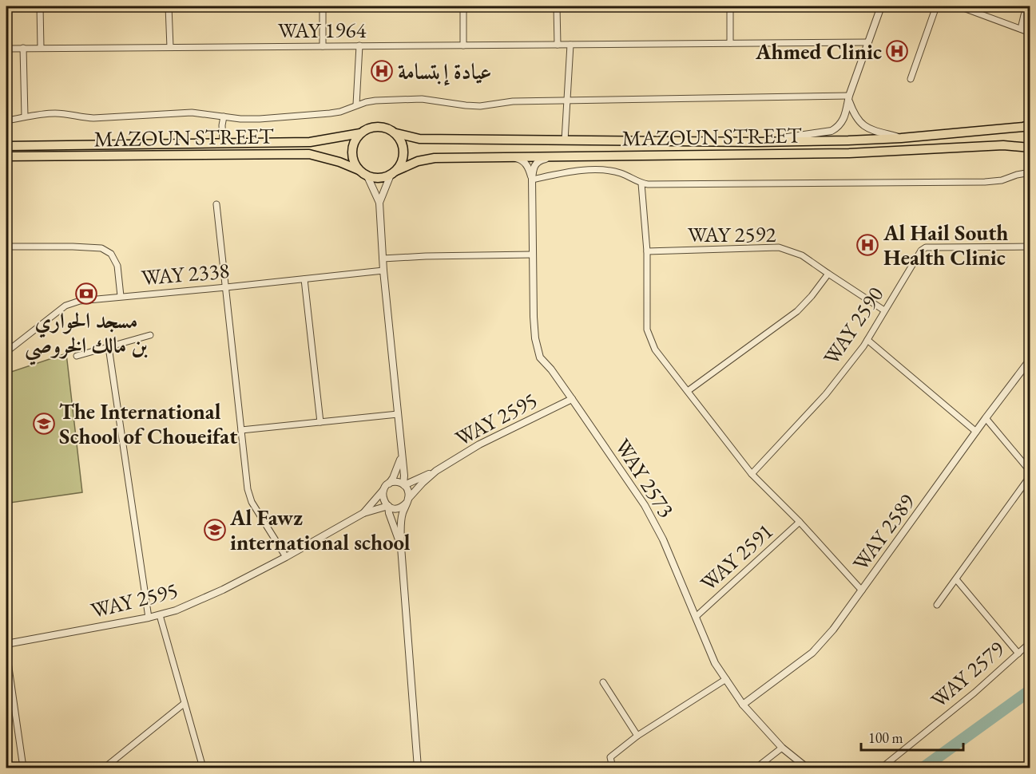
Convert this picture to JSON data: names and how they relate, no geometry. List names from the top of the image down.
{
  "streets": {
    "main road": ["MAZOUN STREET"],
    "street": [
      "WAY 1964",
      "WAY 2592",
      "WAY 2338",
      "WAY 2590",
      "WAY 2595",
      "WAY 2573",
      "WAY 2589",
      "WAY 2591",
      "WAY 2579"
    ]
  },
  "crossings": [
    ["WAY 2592", "WAY 2590"],
    ["WAY 2595", "WAY 2573"],
    ["WAY 2573", "WAY 2589"],
    ["WAY 2573", "WAY 2591"]
  ],
  "places": {
    "hospital": ["Ahmed Clinic", "عيادة إبتسامة", "Al Hail South Health Clinic"],
    "bank": ["مسجد الحواري بن مالك الخروصي"],
    "school or university": ["The International School of Choueifat", "Al Fawz international school"]
  },
  "scale_bar": "100 m"
}
